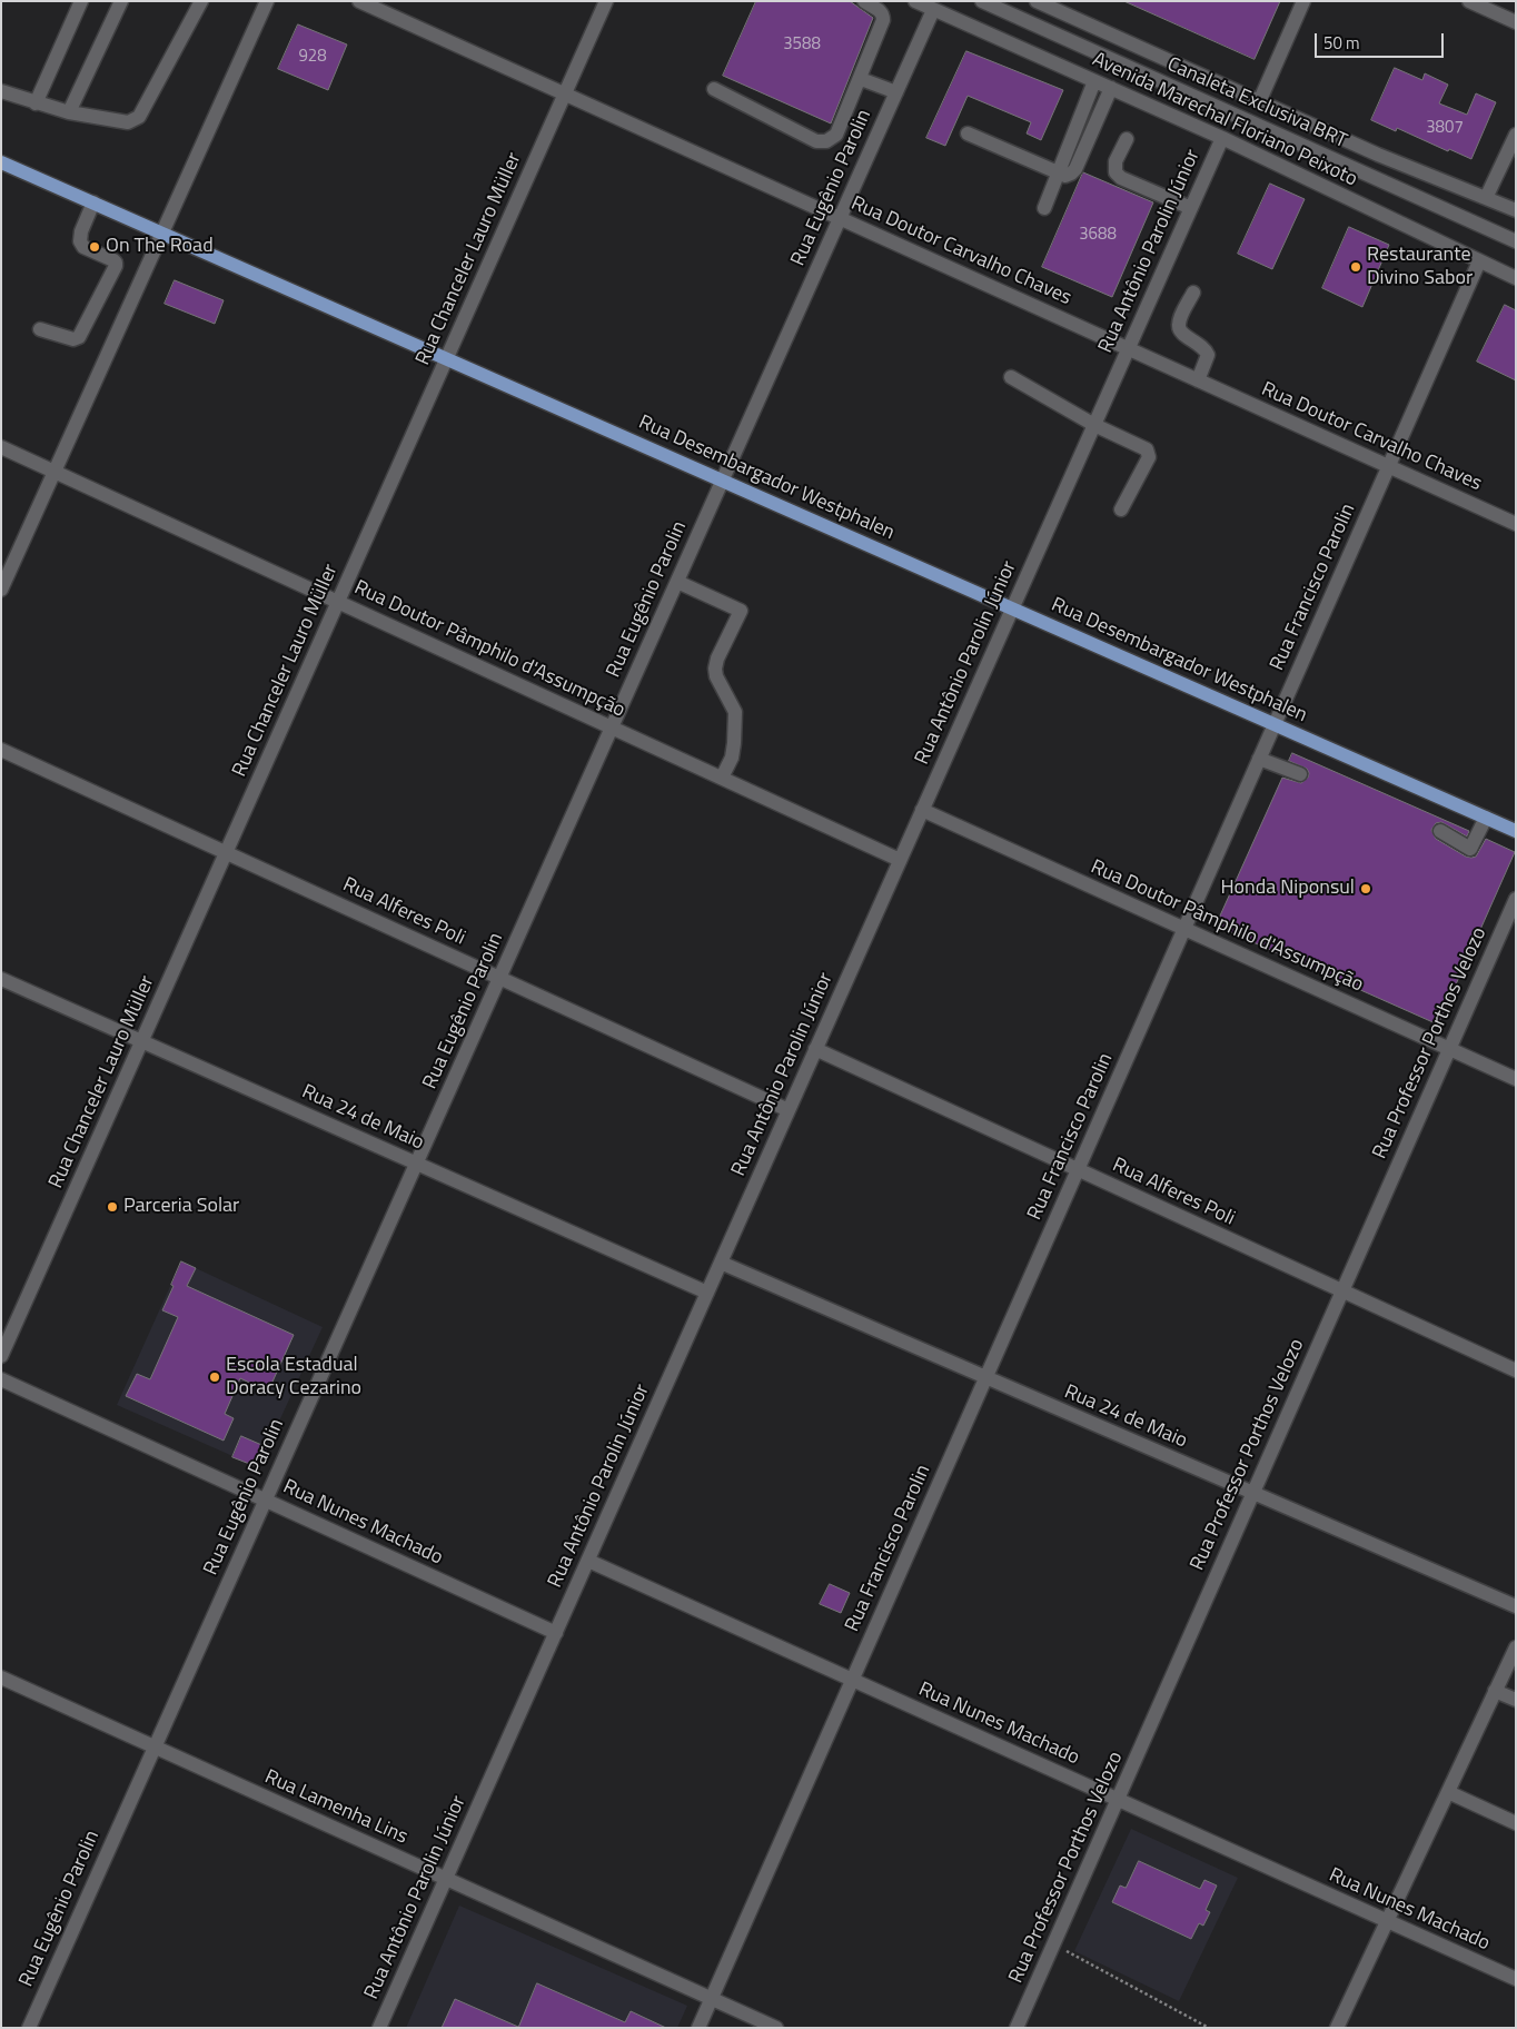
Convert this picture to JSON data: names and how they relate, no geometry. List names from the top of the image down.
{
  "streets": {
    "main road": ["Rua Desembargador Westphalen"],
    "street": [
      "Canaleta Exclusiva BRT",
      "Avenida Marechal Floriano Peixoto",
      "Rua Eugênio Parolin",
      "Rua Doutor Carvalho Chaves",
      "Rua Antônio Parolin Júnior",
      "Rua Chanceler Lauro Müller",
      "Rua Francisco Parolin",
      "Rua Doutor Pâmphilo d'Assumpção",
      "Rua Alferes Poli",
      "Rua Professor Porthos Velozo",
      "Rua 24 de Maio",
      "Rua Nunes Machado",
      "Rua Lamenha Lins"
    ]
  },
  "crossings": [
    ["Avenida Marechal Floriano Peixoto", "Rua Eugênio Parolin"],
    ["Avenida Marechal Floriano Peixoto", "Rua Antônio Parolin Júnior"],
    ["Avenida Marechal Floriano Peixoto", "Rua Francisco Parolin"],
    ["Rua Eugênio Parolin", "Rua Doutor Carvalho Chaves"],
    ["Rua Eugênio Parolin", "Rua Desembargador Westphalen"],
    ["Rua Eugênio Parolin", "Rua Doutor Pâmphilo d'Assumpção"],
    ["Rua Eugênio Parolin", "Rua Alferes Poli"],
    ["Rua Eugênio Parolin", "Rua 24 de Maio"],
    ["Rua Eugênio Parolin", "Rua Nunes Machado"],
    ["Rua Eugênio Parolin", "Rua Lamenha Lins"],
    ["Rua Doutor Carvalho Chaves", "Rua Antônio Parolin Júnior"],
    ["Rua Doutor Carvalho Chaves", "Rua Chanceler Lauro Müller"],
    ["Rua Doutor Carvalho Chaves", "Rua Francisco Parolin"],
    ["Rua Antônio Parolin Júnior", "Rua Desembargador Westphalen"],
    ["Rua Antônio Parolin Júnior", "Rua Doutor Pâmphilo d'Assumpção"],
    ["Rua Antônio Parolin Júnior", "Rua Alferes Poli"],
    ["Rua Antônio Parolin Júnior", "Rua 24 de Maio"],
    ["Rua Antônio Parolin Júnior", "Rua Nunes Machado"],
    ["Rua Antônio Parolin Júnior", "Rua Lamenha Lins"],
    ["Rua Chanceler Lauro Müller", "Rua Desembargador Westphalen"],
    ["Rua Chanceler Lauro Müller", "Rua Doutor Pâmphilo d'Assumpção"],
    ["Rua Chanceler Lauro Müller", "Rua Alferes Poli"],
    ["Rua Chanceler Lauro Müller", "Rua 24 de Maio"],
    ["Rua Desembargador Westphalen", "Rua Francisco Parolin"],
    ["Rua Francisco Parolin", "Rua Doutor Pâmphilo d'Assumpção"],
    ["Rua Francisco Parolin", "Rua Alferes Poli"],
    ["Rua Francisco Parolin", "Rua 24 de Maio"],
    ["Rua Francisco Parolin", "Rua Nunes Machado"],
    ["Rua Francisco Parolin", "Rua Lamenha Lins"],
    ["Rua Doutor Pâmphilo d'Assumpção", "Rua Professor Porthos Velozo"],
    ["Rua Alferes Poli", "Rua Professor Porthos Velozo"],
    ["Rua Professor Porthos Velozo", "Rua 24 de Maio"],
    ["Rua Professor Porthos Velozo", "Rua Nunes Machado"]
  ],
  "places": [
    "On The Road",
    "Restaurante Divino Sabor",
    "Honda Niponsul",
    "Parceria Solar",
    "Escola Estadual Doracy Cezarino"
  ],
  "house_numbers": [
    "3588",
    "928",
    "3807",
    "3688"
  ],
  "scale_bar": "50 m"
}
